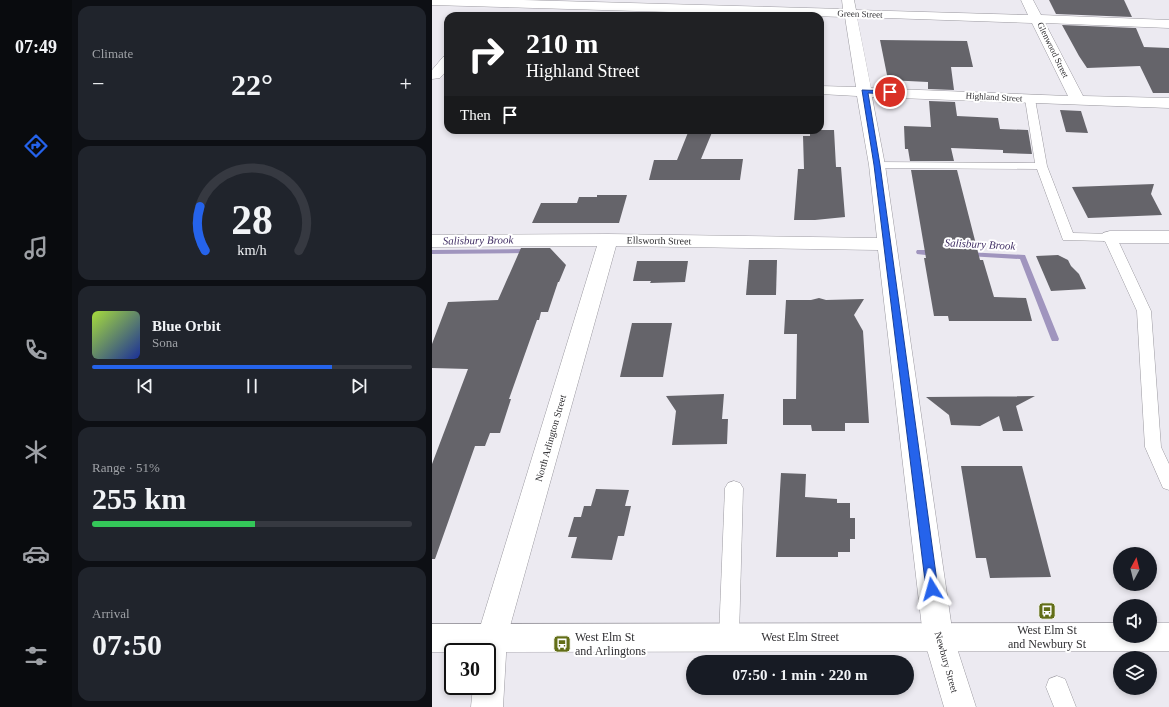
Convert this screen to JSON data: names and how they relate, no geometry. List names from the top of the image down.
{
  "streets": {
    "street": [
      "Green Street",
      "Glenwood Street",
      "Highland Street",
      "Ellsworth Street",
      "North Arlington Street",
      "West Elm Street",
      "Newbury Street"
    ]
  },
  "crossings": [
    ["Green Street", "Glenwood Street"],
    ["Green Street", "Newbury Street"],
    ["Glenwood Street", "Highland Street"],
    ["Highland Street", "Newbury Street"],
    ["Ellsworth Street", "North Arlington Street"],
    ["Ellsworth Street", "Newbury Street"],
    ["North Arlington Street", "West Elm Street"],
    ["West Elm Street", "Newbury Street"]
  ],
  "water": ["Salisbury Brook"],
  "places": {
    "bus stop": ["West Elm St and Newbury St", "West Elm St and Arlingtons"]
  },
  "north": "top",
  "page": {
    "tabs": "07:49",
    "tile": [
      "Climate",
      ["Range · 51%", "255 km"],
      ["Arrival", "07:50"]
    ],
    "turn": ["210 m", "Highland Street"],
    "heat": ["−", "22°", "+"],
    "then": "Then",
    "song": ["Blue Orbit", "Sona"],
    "limit": "30",
    "trip": "07:50 · 1 min · 220 m",
    "gauge": ["28", "km/h"]
  }
}
